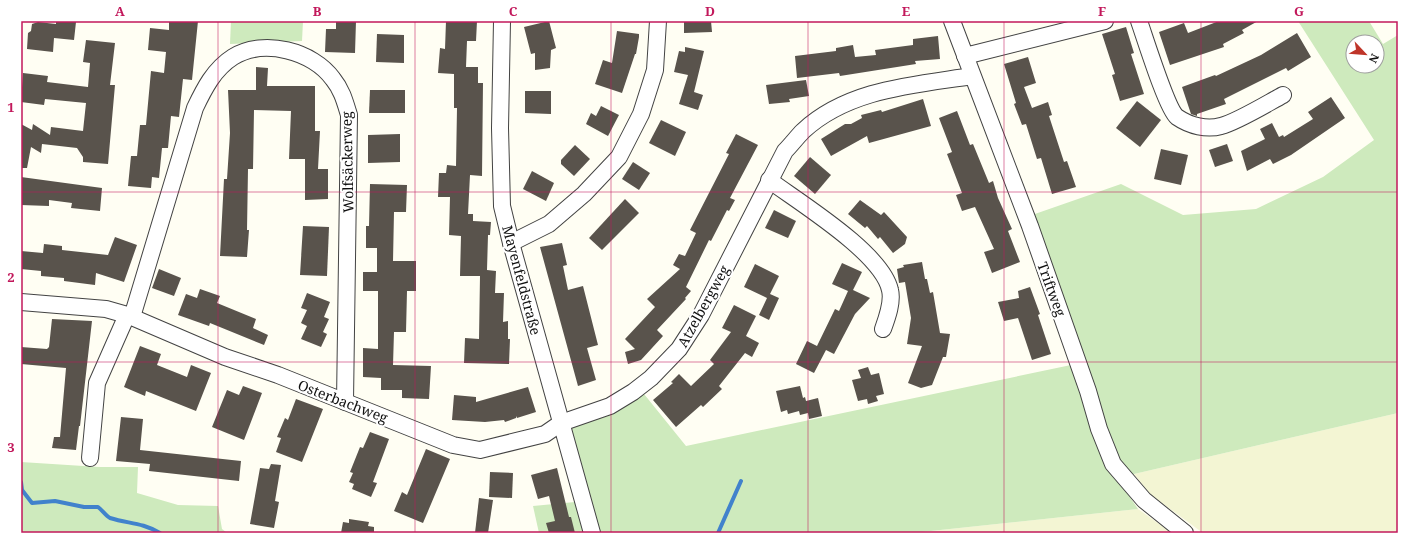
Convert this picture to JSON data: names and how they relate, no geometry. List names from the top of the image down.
{
  "streets": {
    "street": [
      "Wolfsäckerweg",
      "Mayenfeldstraße",
      "Triftweg",
      "Atzelbergweg",
      "Osterbachweg"
    ]
  },
  "crossings": [
    ["Wolfsäckerweg", "Osterbachweg"],
    ["Mayenfeldstraße", "Atzelbergweg"],
    ["Mayenfeldstraße", "Osterbachweg"],
    ["Triftweg", "Atzelbergweg"],
    ["Atzelbergweg", "Osterbachweg"]
  ],
  "north": "bottom right",
  "grid": {
    "columns": [
      "A",
      "B",
      "C",
      "D",
      "E",
      "F",
      "G"
    ],
    "rows": ["1", "2", "3"]
  }
}
